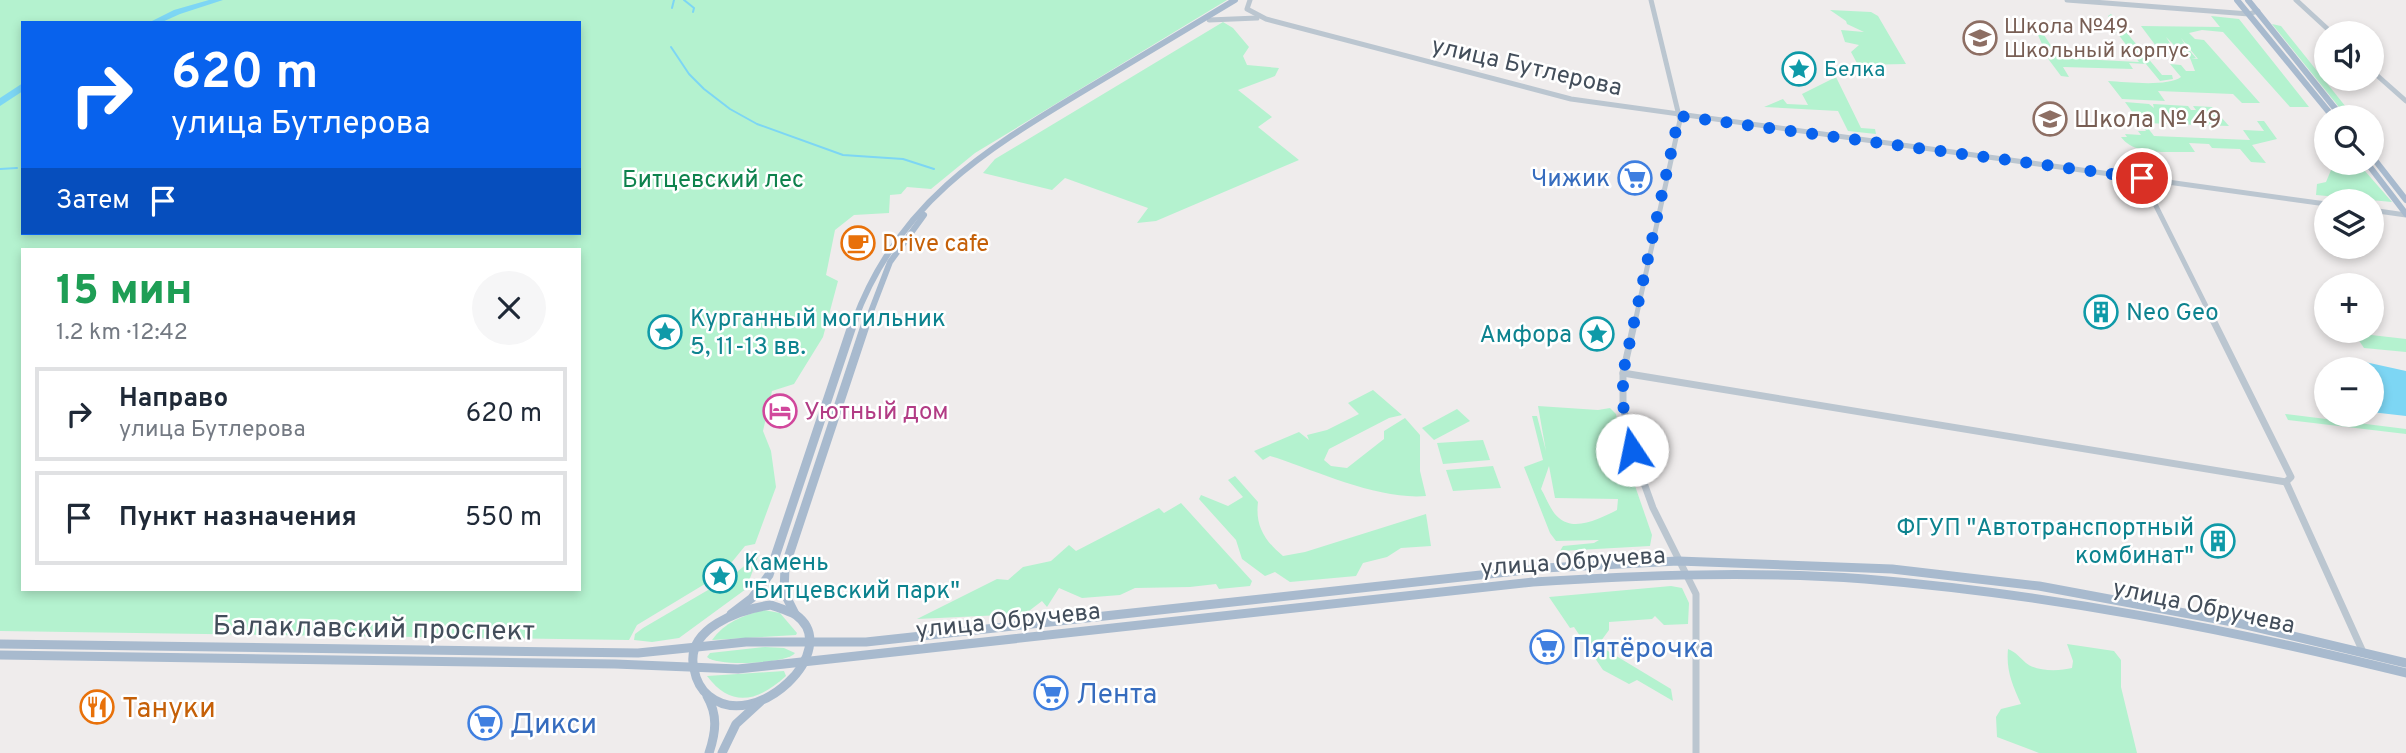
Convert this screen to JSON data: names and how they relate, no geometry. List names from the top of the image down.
{
  "streets": {
    "main road": ["улица Обручева", "Балаклавский проспект"],
    "street": ["улица Бутлерова"]
  },
  "crossings": [
    ["улица Обручева", "Балаклавский проспект"]
  ],
  "parks": ["Битцевский лес"],
  "places": {
    "school or university": ["Школа №49. Школьный корпус", "Школа № 49"],
    "place": [
      "Белка",
      "Курганный могильник 5, 11-13 вв.",
      "Амфора",
      "Камень \"Битцевский парк\""
    ],
    "supermarket": [
      "Чижик",
      "Пятёрочка",
      "Лента",
      "Дикси"
    ],
    "cafe": ["Drive cafe"],
    "building": ["Neo Geo", "ФГУП \"Автотранспортный комбинат\""],
    "hotel": ["Уютный дом"],
    "restaurant": ["Тануки"]
  },
  "page": {
    "map_buttons": ["+", "−"],
    "turn": ["620 m", "улица Бутлерова"],
    "then": "Затем",
    "heading": ["15 мин", "1.2 km · 12:42"],
    "list": [
      {
        "name": "Направо",
        "note": "улица Бутлерова",
        "value": "620 m"
      },
      {
        "name": "Пункт назначения",
        "value": "550 m"
      }
    ]
  }
}
